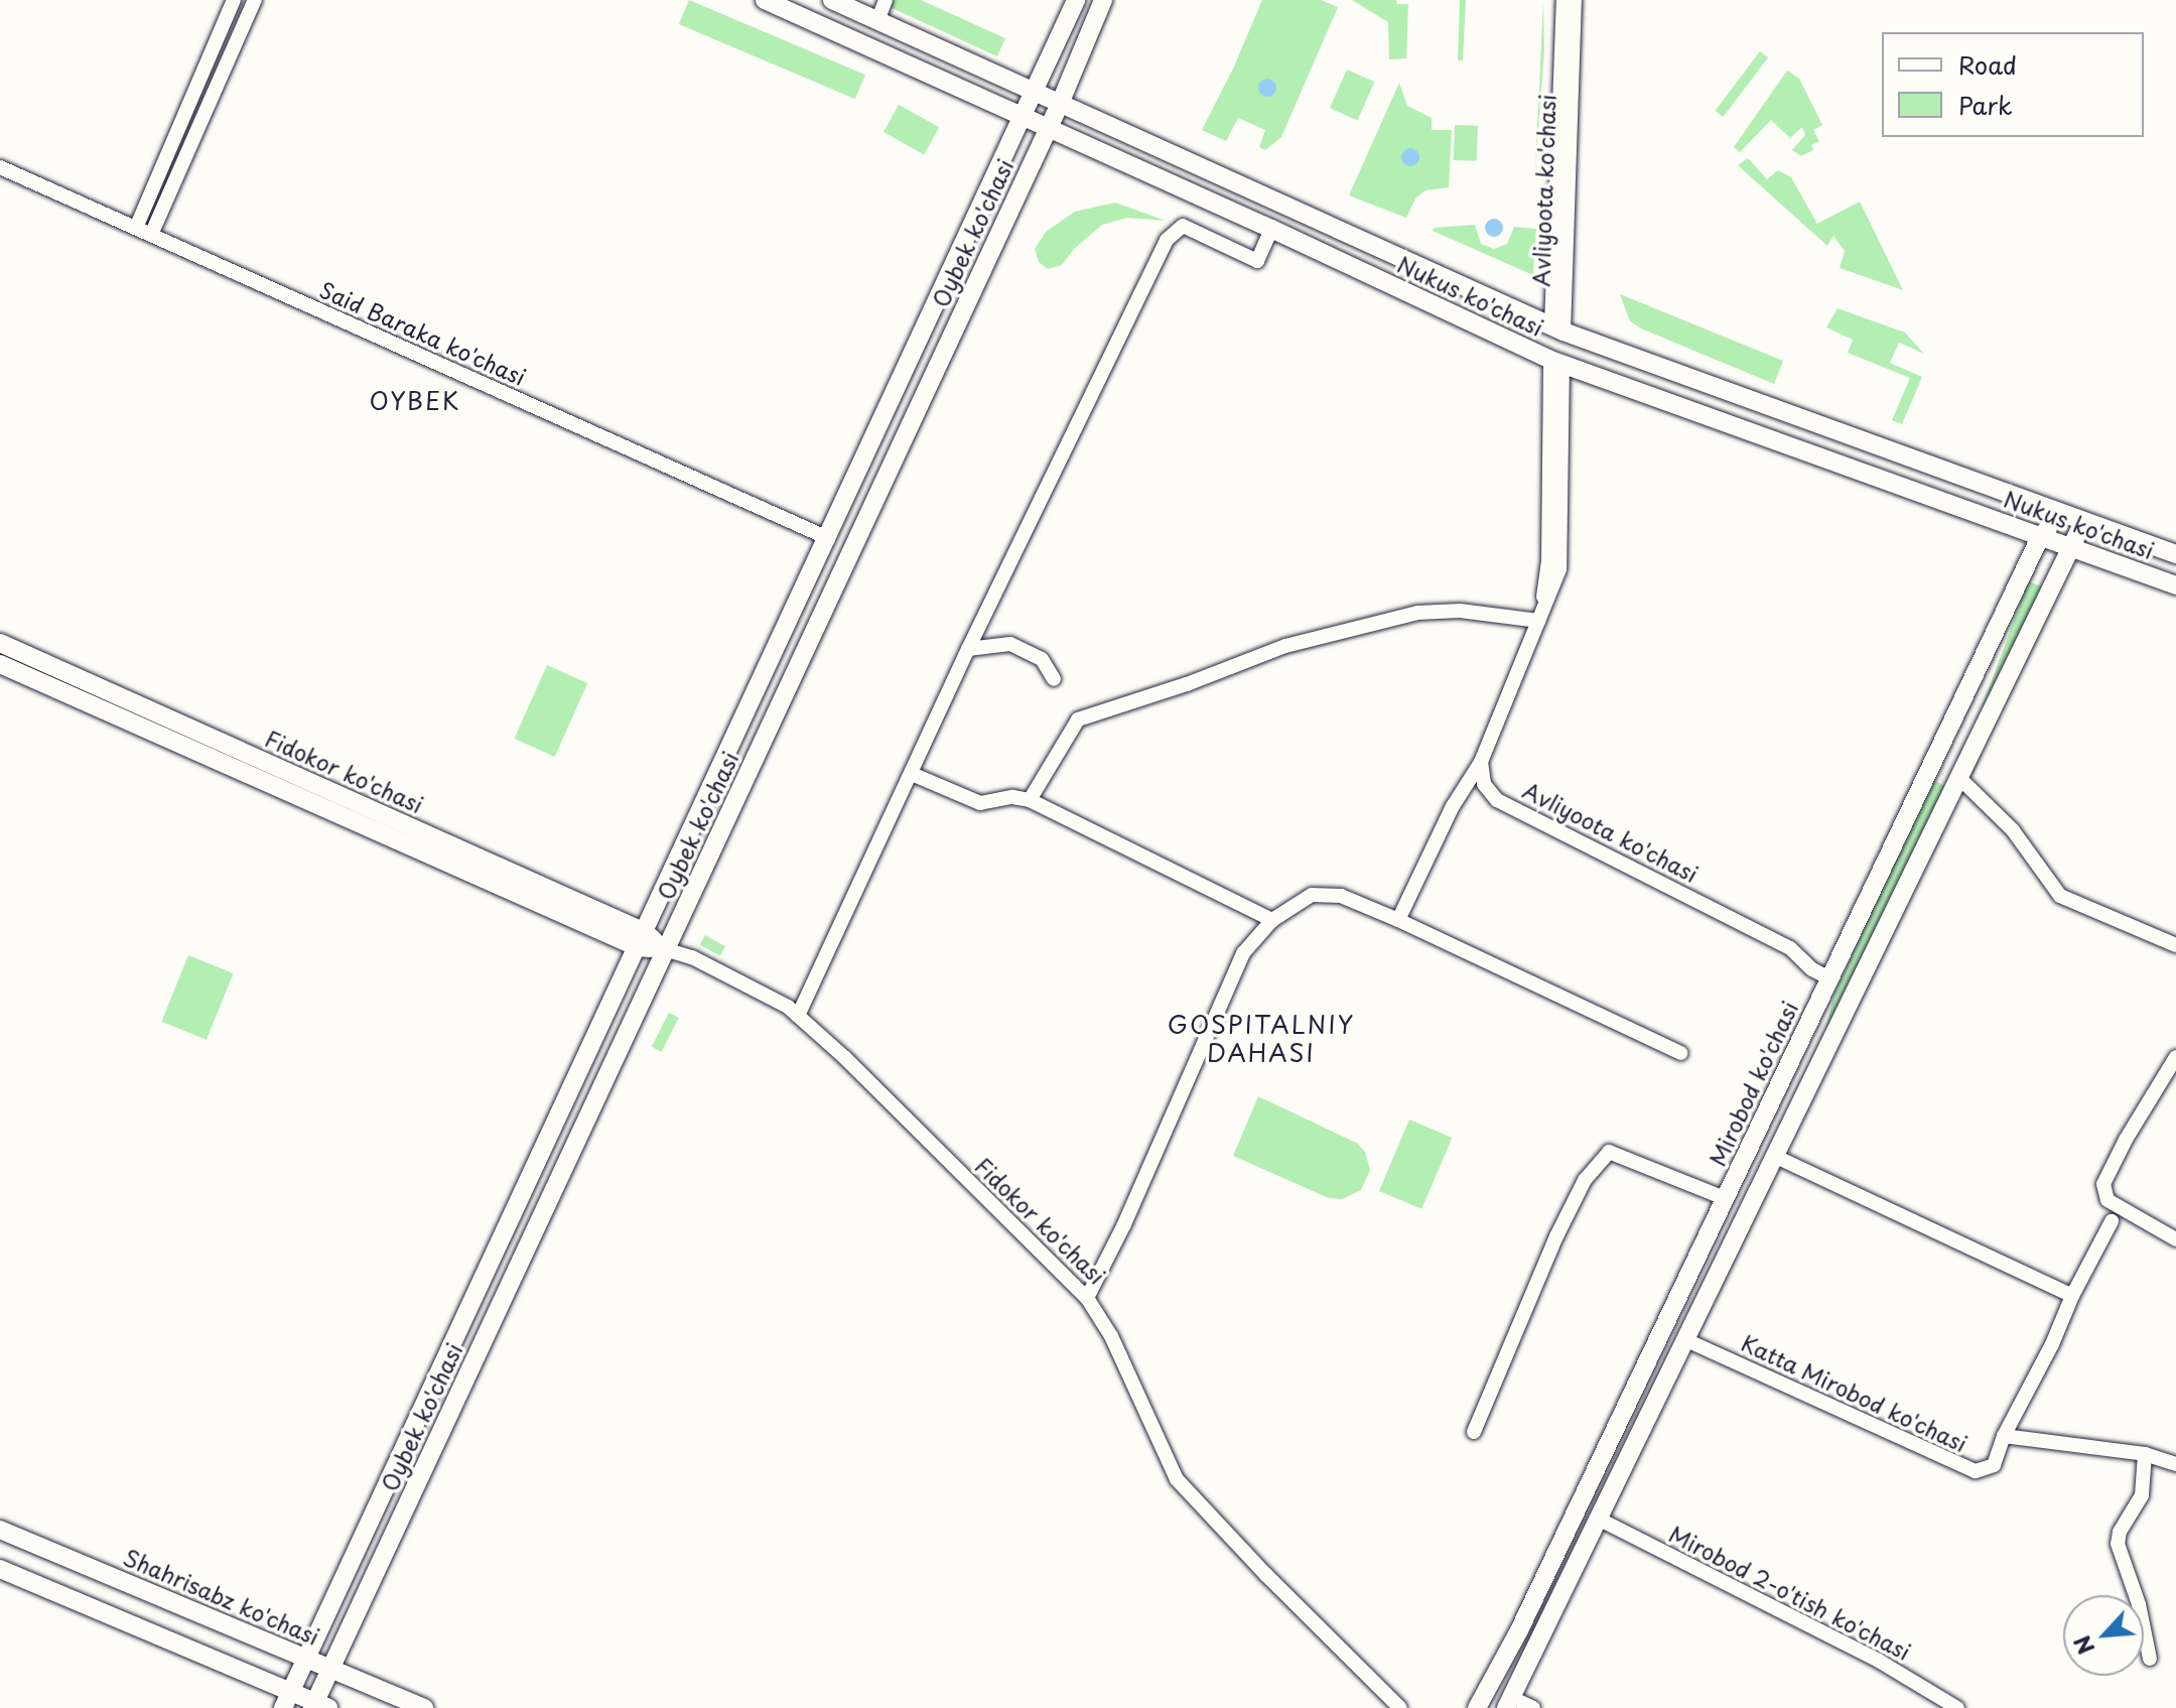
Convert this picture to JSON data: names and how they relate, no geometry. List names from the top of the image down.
{
  "streets": {
    "main road": [
      "Avliyoota ko'chasi",
      "Oybek ko'chasi",
      "Nukus ko'chasi",
      "Fidokor ko'chasi",
      "Mirobod ko'chasi",
      "Shahrisabz ko'chasi"
    ],
    "street": ["Said Baraka ko'chasi", "Katta Mirobod ko'chasi", "Mirobod 2-o'tish ko'chasi"]
  },
  "crossings": [
    ["Avliyoota ko'chasi", "Nukus ko'chasi"],
    ["Avliyoota ko'chasi", "Mirobod ko'chasi"],
    ["Oybek ko'chasi", "Nukus ko'chasi"],
    ["Oybek ko'chasi", "Said Baraka ko'chasi"],
    ["Oybek ko'chasi", "Fidokor ko'chasi"],
    ["Oybek ko'chasi", "Shahrisabz ko'chasi"],
    ["Nukus ko'chasi", "Mirobod ko'chasi"]
  ],
  "districts": ["OYBEK", "GOSPITALNIY DAHASI"],
  "legend": ["Road", "Park"],
  "north": "bottom left"
}
